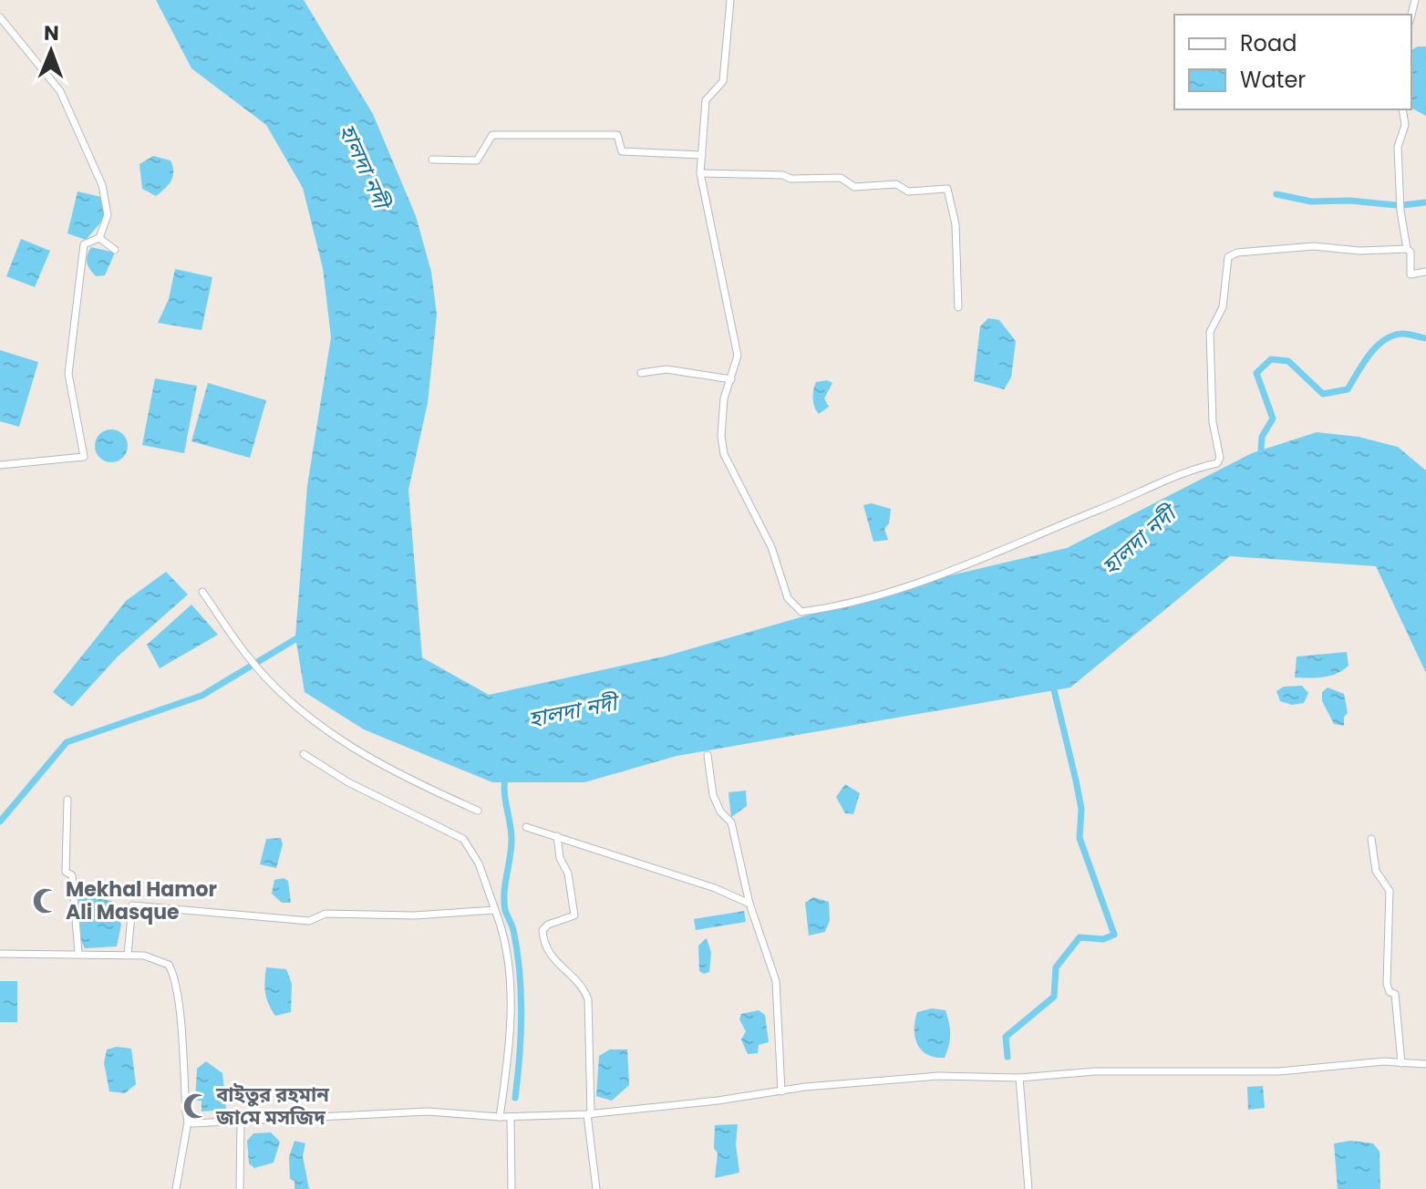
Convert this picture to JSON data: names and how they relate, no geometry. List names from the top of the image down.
{
  "water": ["হালদা নদী"],
  "places": {
    "mosque": ["Mekhal Hamor Ali Masque", "বাইতুর রহমান জা‌মে মস‌জিদ"]
  },
  "legend": ["Road", "Water"],
  "north": "top"
}
